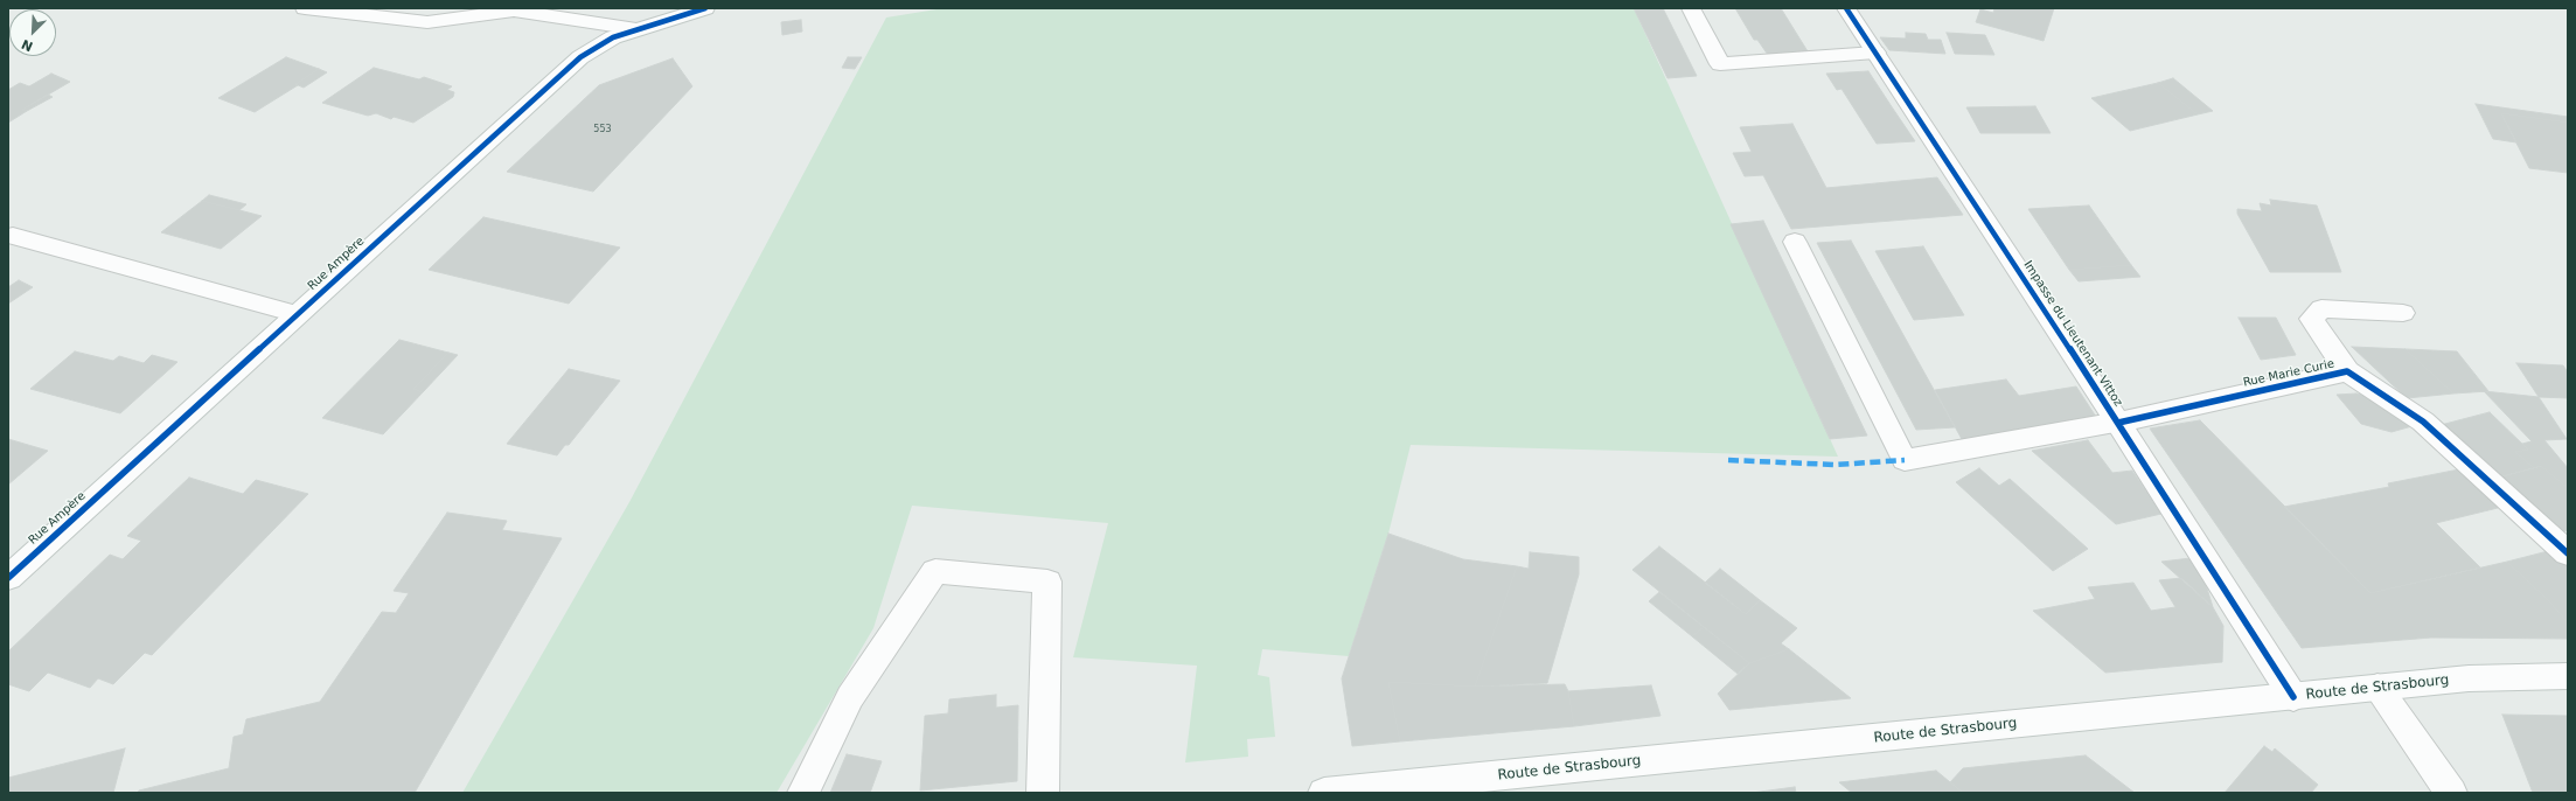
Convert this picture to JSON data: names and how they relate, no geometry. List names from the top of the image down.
{
  "streets": {
    "street": [
      "Rue Ampère",
      "Impasse du Lieutenant Vittoz",
      "Rue Marie Curie",
      "Route de Strasbourg"
    ]
  },
  "crossings": [
    ["Impasse du Lieutenant Vittoz", "Rue Marie Curie"],
    ["Impasse du Lieutenant Vittoz", "Route de Strasbourg"]
  ],
  "house_numbers": ["553"],
  "north": "bottom left"
}
